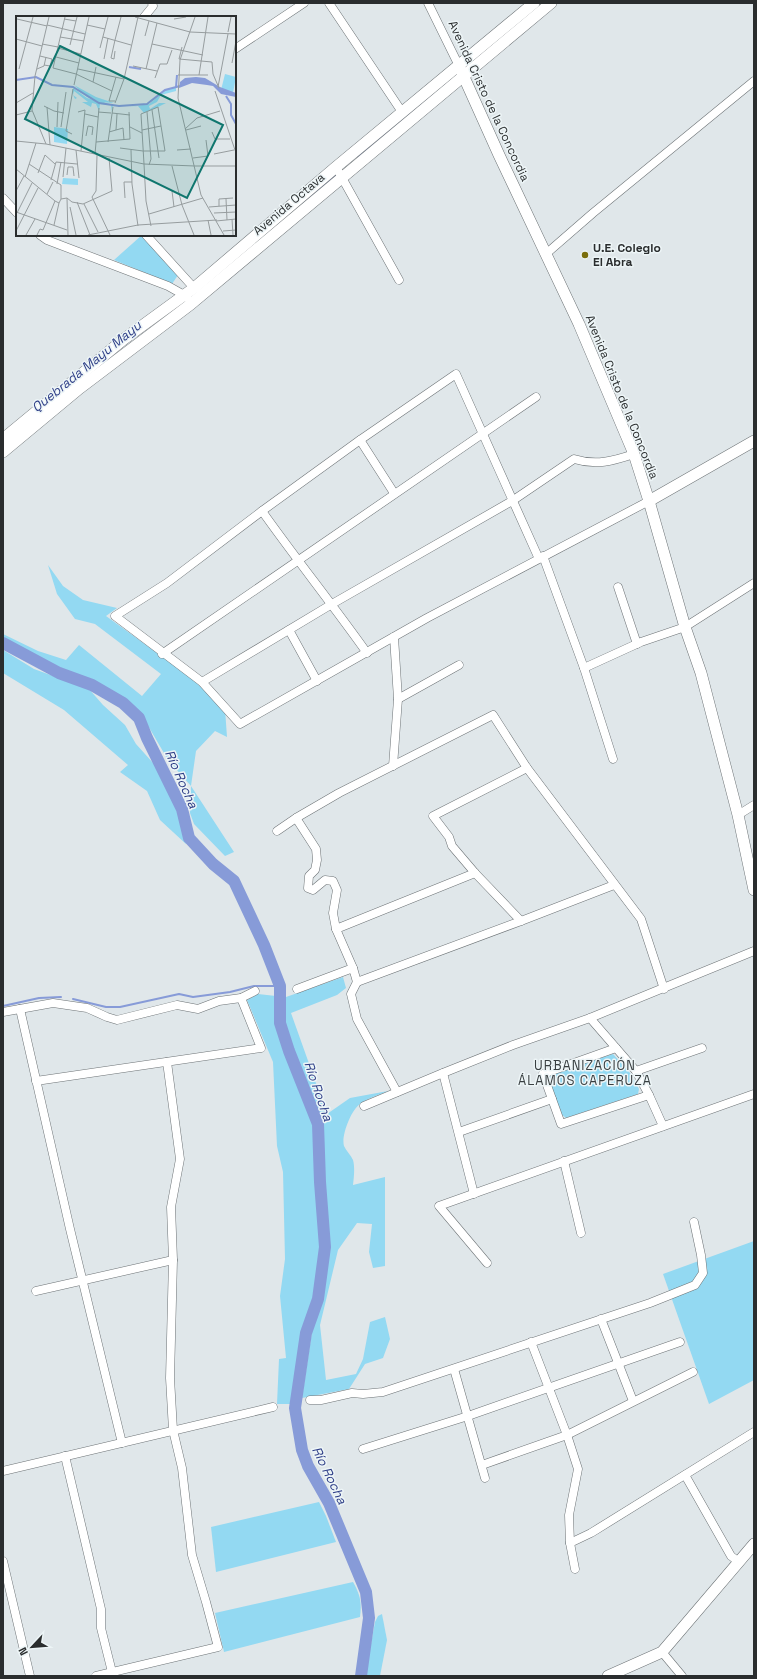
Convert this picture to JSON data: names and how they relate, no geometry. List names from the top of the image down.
{
  "streets": {
    "main road": ["Avenida Cristo de la Concordia", "Avenida Octava"]
  },
  "crossings": [
    ["Avenida Cristo de la Concordia", "Avenida Octava"]
  ],
  "districts": ["URBANIZACIÓN ÁLAMOS CAPERUZA"],
  "water": ["Quebrada Mayu Mayu", "Río Rocha"],
  "places": ["U.E. Colegio El Abra"],
  "north": "bottom left"
}
